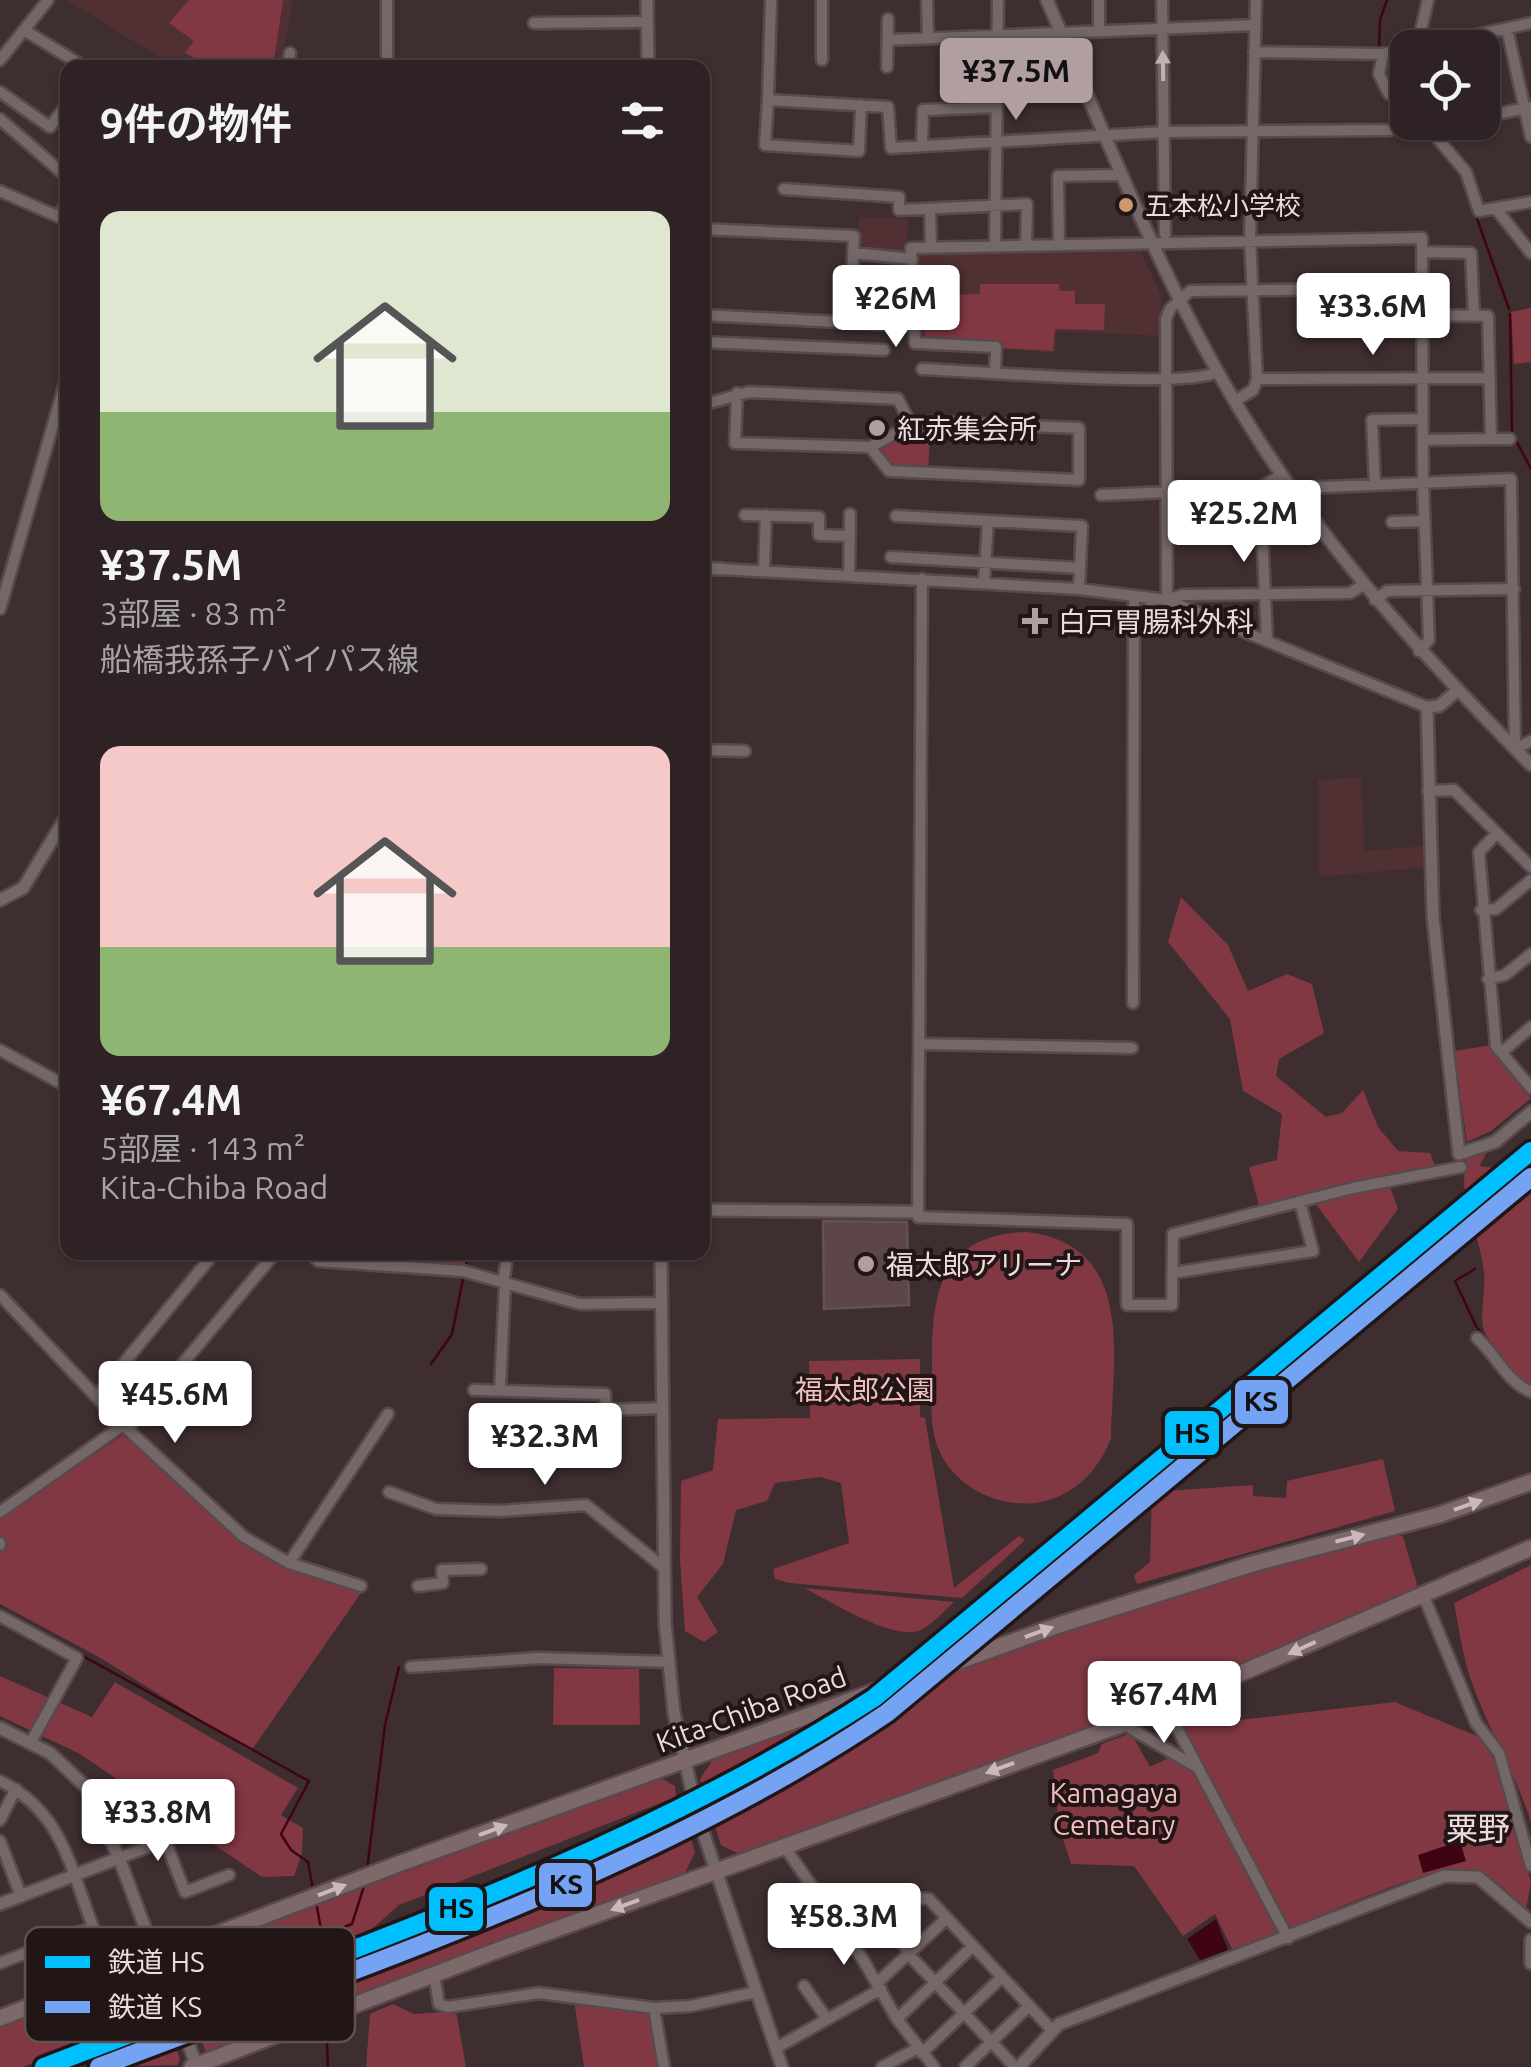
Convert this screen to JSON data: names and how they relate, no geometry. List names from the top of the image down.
{
  "streets": {
    "highway": ["Kita-Chiba Road"]
  },
  "districts": ["粟野"],
  "parks": ["福太郎公園", "Kamagaya Cemetary"],
  "places": {
    "other": ["五本松小学校", "紅赤集会所", "福太郎アリーナ"],
    "health": ["白戸胃腸科外科"]
  },
  "lines": ["rail line HS", "rail line KS"],
  "legend": ["鉄道 HS", "鉄道 KS"],
  "page": {
    "price": [
      "¥37.5M",
      "¥26M",
      "¥33.6M",
      "¥25.2M",
      "¥45.6M",
      "¥32.3M",
      "¥67.4M",
      "¥33.8M",
      "¥58.3M"
    ],
    "heading": "9件の物件",
    "list": [
      {
        "name": "¥37.5M",
        "note": "3部屋 · 83 m² · 船橋我孫子バイパス線"
      },
      {
        "name": "¥67.4M",
        "note": "5部屋 · 143 m² · Kita-Chiba Road"
      }
    ]
  }
}
